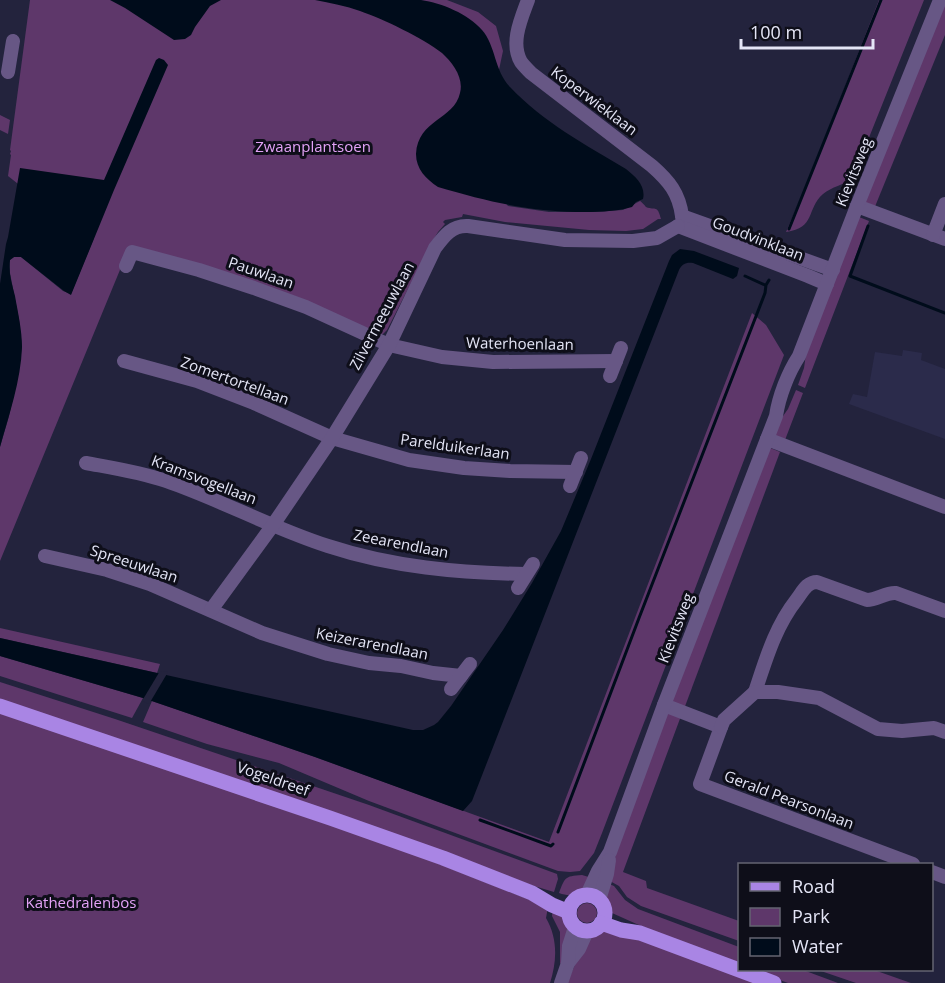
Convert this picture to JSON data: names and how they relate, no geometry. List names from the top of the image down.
{
  "streets": {
    "main road": ["Vogeldreef"],
    "street": [
      "Koperwieklaan",
      "Kievitsweg",
      "Goudvinklaan",
      "Pauwlaan",
      "Zilvermeeuwlaan",
      "Waterhoenlaan",
      "Zomertortellaan",
      "Parelduikerlaan",
      "Kramsvogellaan",
      "Zeearendlaan",
      "Spreeuwlaan",
      "Keizerarendlaan",
      "Gerald Pearsonlaan"
    ]
  },
  "crossings": [
    ["Koperwieklaan", "Goudvinklaan"],
    ["Koperwieklaan", "Zilvermeeuwlaan"],
    ["Kievitsweg", "Goudvinklaan"],
    ["Kievitsweg", "Vogeldreef"],
    ["Goudvinklaan", "Zilvermeeuwlaan"],
    ["Pauwlaan", "Zilvermeeuwlaan"],
    ["Pauwlaan", "Waterhoenlaan"],
    ["Zilvermeeuwlaan", "Waterhoenlaan"],
    ["Zilvermeeuwlaan", "Zomertortellaan"],
    ["Zilvermeeuwlaan", "Parelduikerlaan"],
    ["Zilvermeeuwlaan", "Kramsvogellaan"],
    ["Zilvermeeuwlaan", "Zeearendlaan"],
    ["Zilvermeeuwlaan", "Spreeuwlaan"],
    ["Zilvermeeuwlaan", "Keizerarendlaan"],
    ["Zomertortellaan", "Parelduikerlaan"],
    ["Kramsvogellaan", "Zeearendlaan"],
    ["Spreeuwlaan", "Keizerarendlaan"]
  ],
  "parks": ["Zwaanplantsoen", "Kathedralenbos"],
  "legend": ["Road", "Park", "Water"],
  "scale_bar": "100 m"
}
